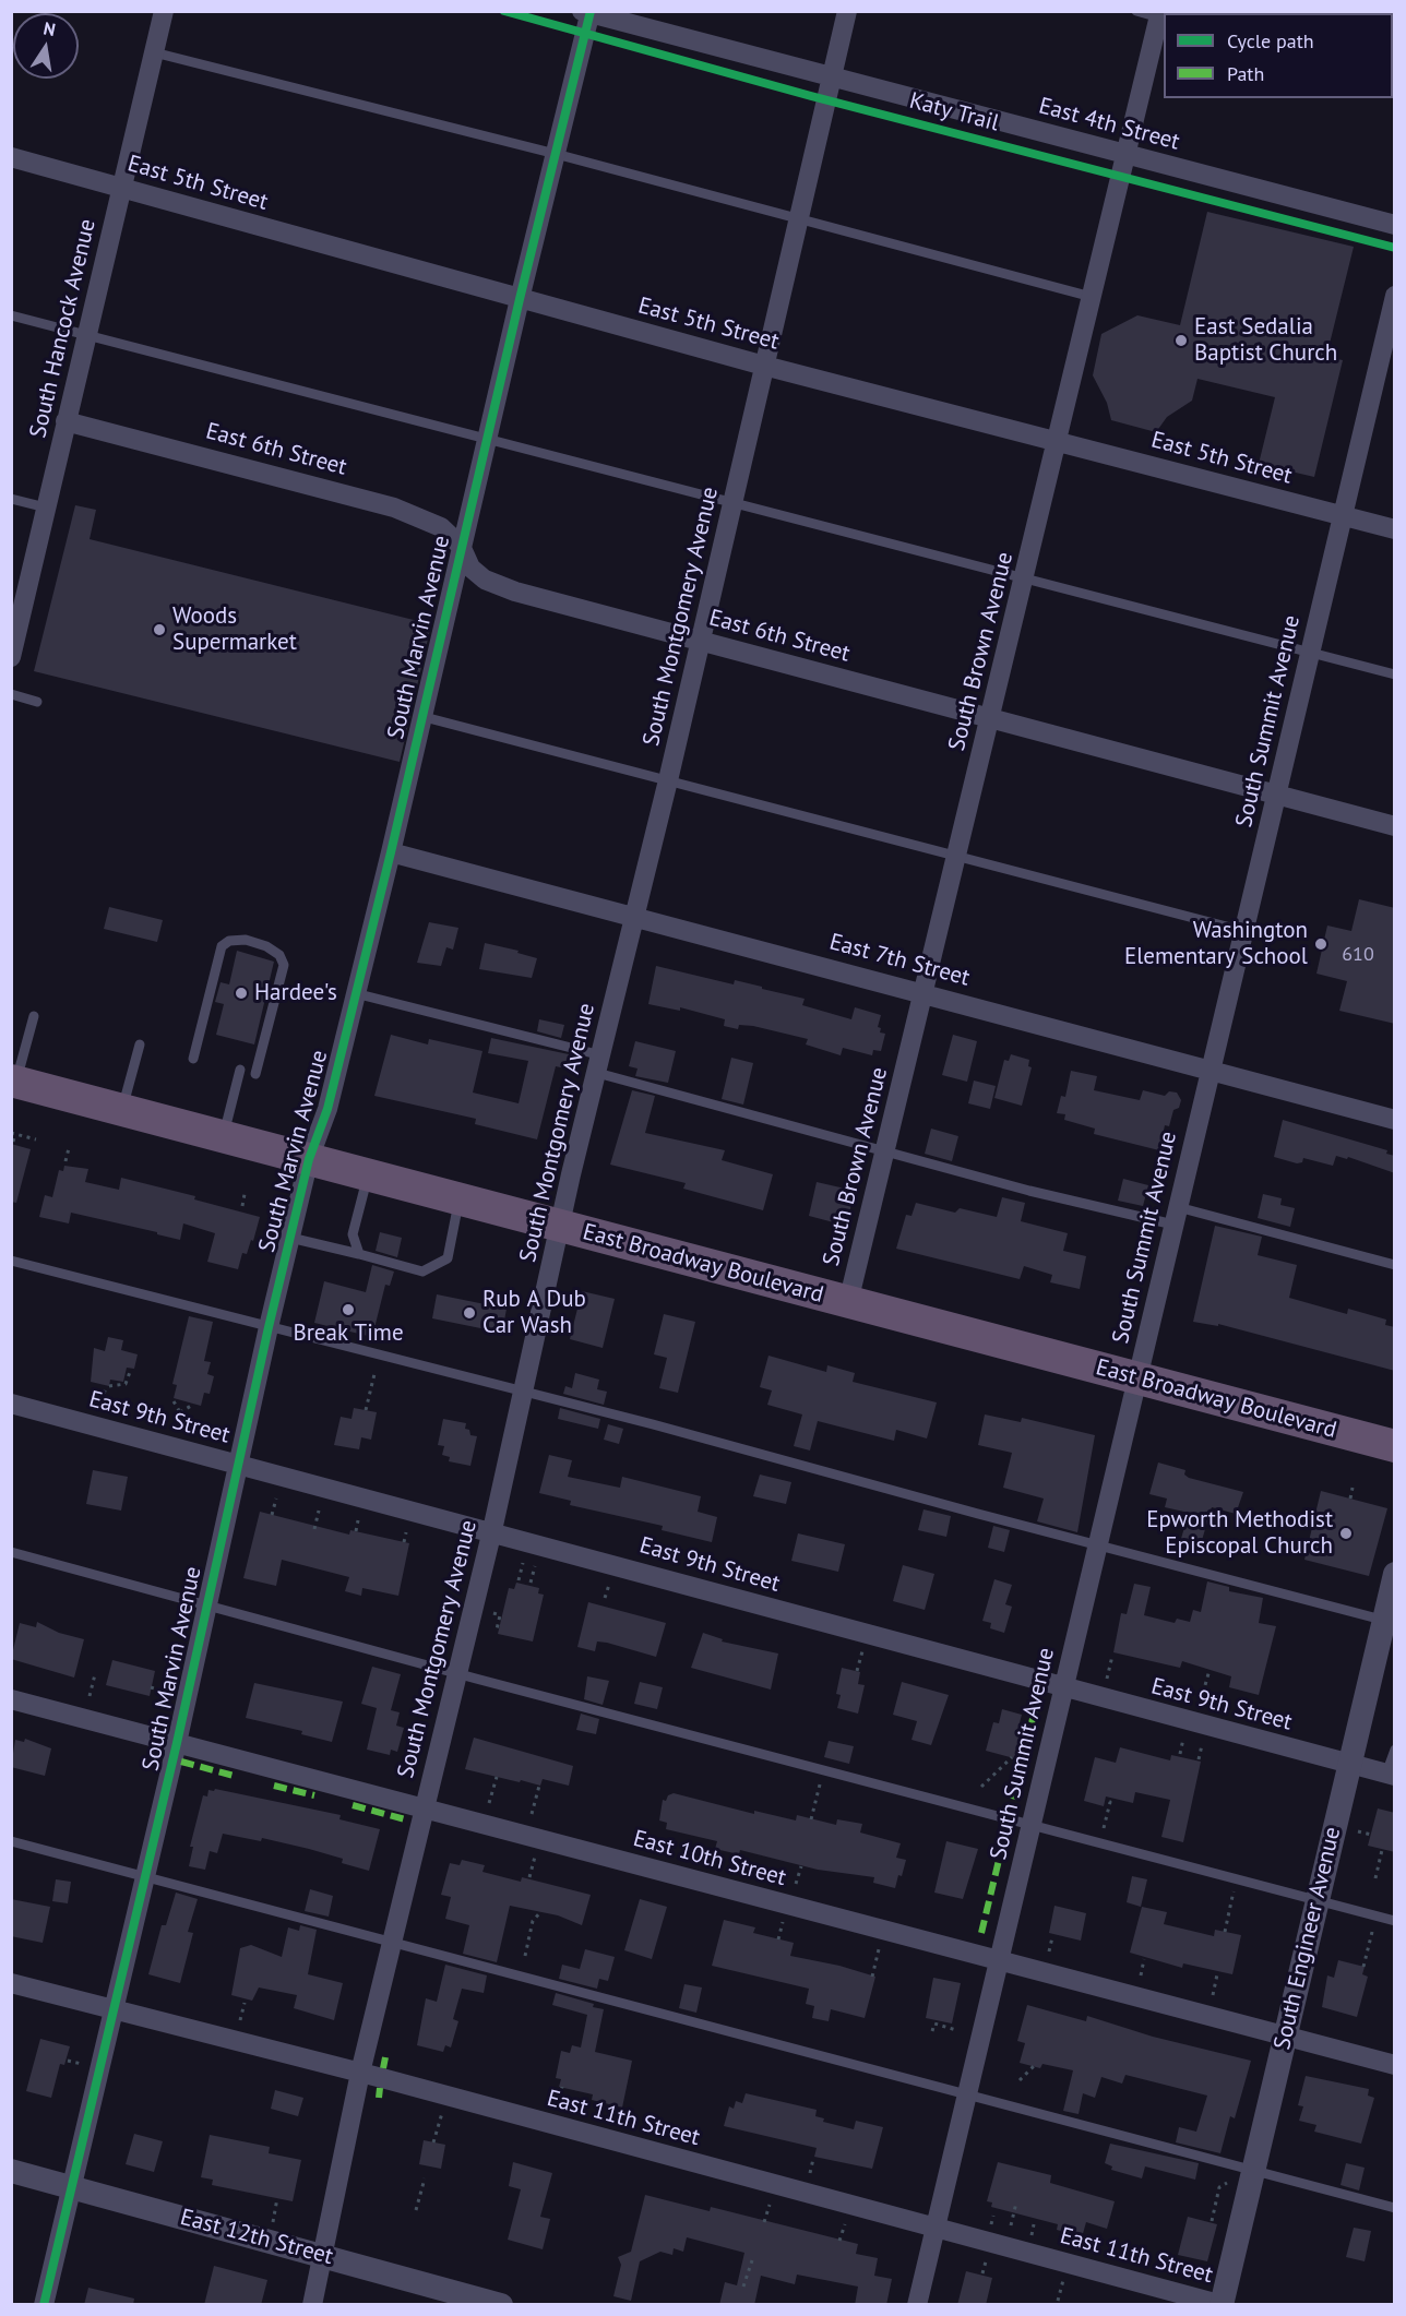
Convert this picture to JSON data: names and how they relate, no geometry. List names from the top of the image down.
{
  "streets": {
    "highway": ["East Broadway Boulevard"],
    "street": [
      "East 4th Street",
      "East 5th Street",
      "South Hancock Avenue",
      "East 6th Street",
      "South Montgomery Avenue",
      "South Marvin Avenue",
      "South Brown Avenue",
      "South Summit Avenue",
      "East 7th Street",
      "East 9th Street",
      "East 10th Street",
      "South Engineer Avenue",
      "East 11th Street",
      "East 12th Street"
    ],
    "cycle path": ["Katy Trail"]
  },
  "crossings": [
    ["East 4th Street", "South Montgomery Avenue"],
    ["East 4th Street", "South Marvin Avenue"],
    ["East 4th Street", "South Brown Avenue"],
    ["East 5th Street", "South Hancock Avenue"],
    ["East 5th Street", "South Montgomery Avenue"],
    ["East 5th Street", "South Marvin Avenue"],
    ["East 5th Street", "South Brown Avenue"],
    ["East 5th Street", "South Summit Avenue"],
    ["South Hancock Avenue", "East 6th Street"],
    ["East 6th Street", "South Montgomery Avenue"],
    ["East 6th Street", "South Marvin Avenue"],
    ["East 6th Street", "South Brown Avenue"],
    ["East 6th Street", "South Summit Avenue"],
    ["South Montgomery Avenue", "East 7th Street"],
    ["South Montgomery Avenue", "East Broadway Boulevard"],
    ["South Montgomery Avenue", "East 9th Street"],
    ["South Montgomery Avenue", "East 10th Street"],
    ["South Montgomery Avenue", "East 11th Street"],
    ["South Montgomery Avenue", "East 12th Street"],
    ["South Marvin Avenue", "East 7th Street"],
    ["South Marvin Avenue", "East Broadway Boulevard"],
    ["South Marvin Avenue", "East 9th Street"],
    ["South Marvin Avenue", "East 10th Street"],
    ["South Marvin Avenue", "East 11th Street"],
    ["South Marvin Avenue", "East 12th Street"],
    ["South Brown Avenue", "East 7th Street"],
    ["South Brown Avenue", "East Broadway Boulevard"],
    ["South Summit Avenue", "East 7th Street"],
    ["South Summit Avenue", "East Broadway Boulevard"],
    ["South Summit Avenue", "East 9th Street"],
    ["South Summit Avenue", "East 10th Street"],
    ["South Summit Avenue", "East 11th Street"],
    ["East 9th Street", "South Engineer Avenue"],
    ["East 10th Street", "South Engineer Avenue"],
    ["South Engineer Avenue", "East 11th Street"]
  ],
  "places": [
    "East Sedalia Baptist Church",
    "Woods Supermarket",
    "Washington Elementary School",
    "Hardee's",
    "Break Time",
    "Rub A Dub Car Wash",
    "Epworth Methodist Episcopal Church"
  ],
  "house_numbers": ["610"],
  "legend": ["Cycle path", "Path"],
  "north": "top"
}
